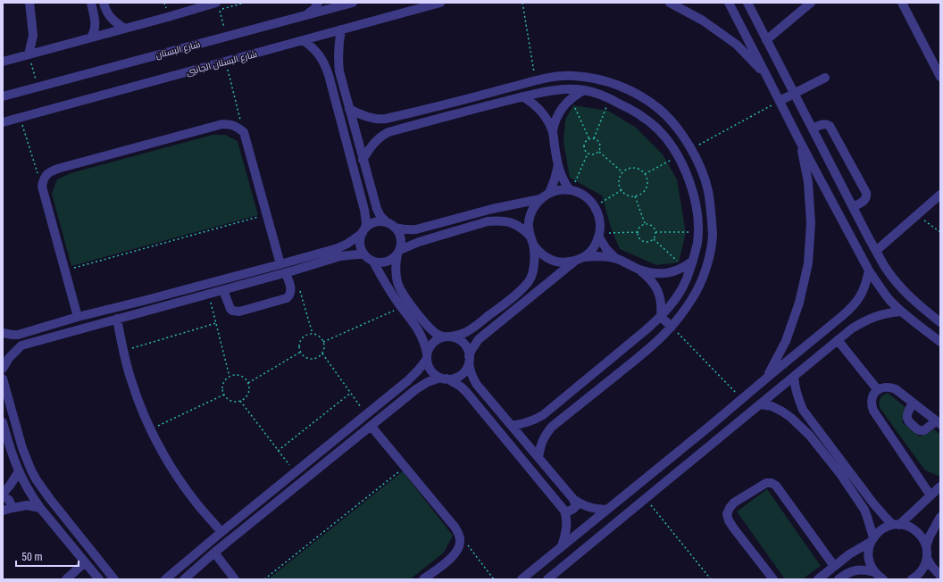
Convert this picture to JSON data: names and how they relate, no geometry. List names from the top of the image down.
{
  "streets": {
    "street": ["شارع البستان", "شارع البستان الجانبى"]
  },
  "scale_bar": "50 m"
}
